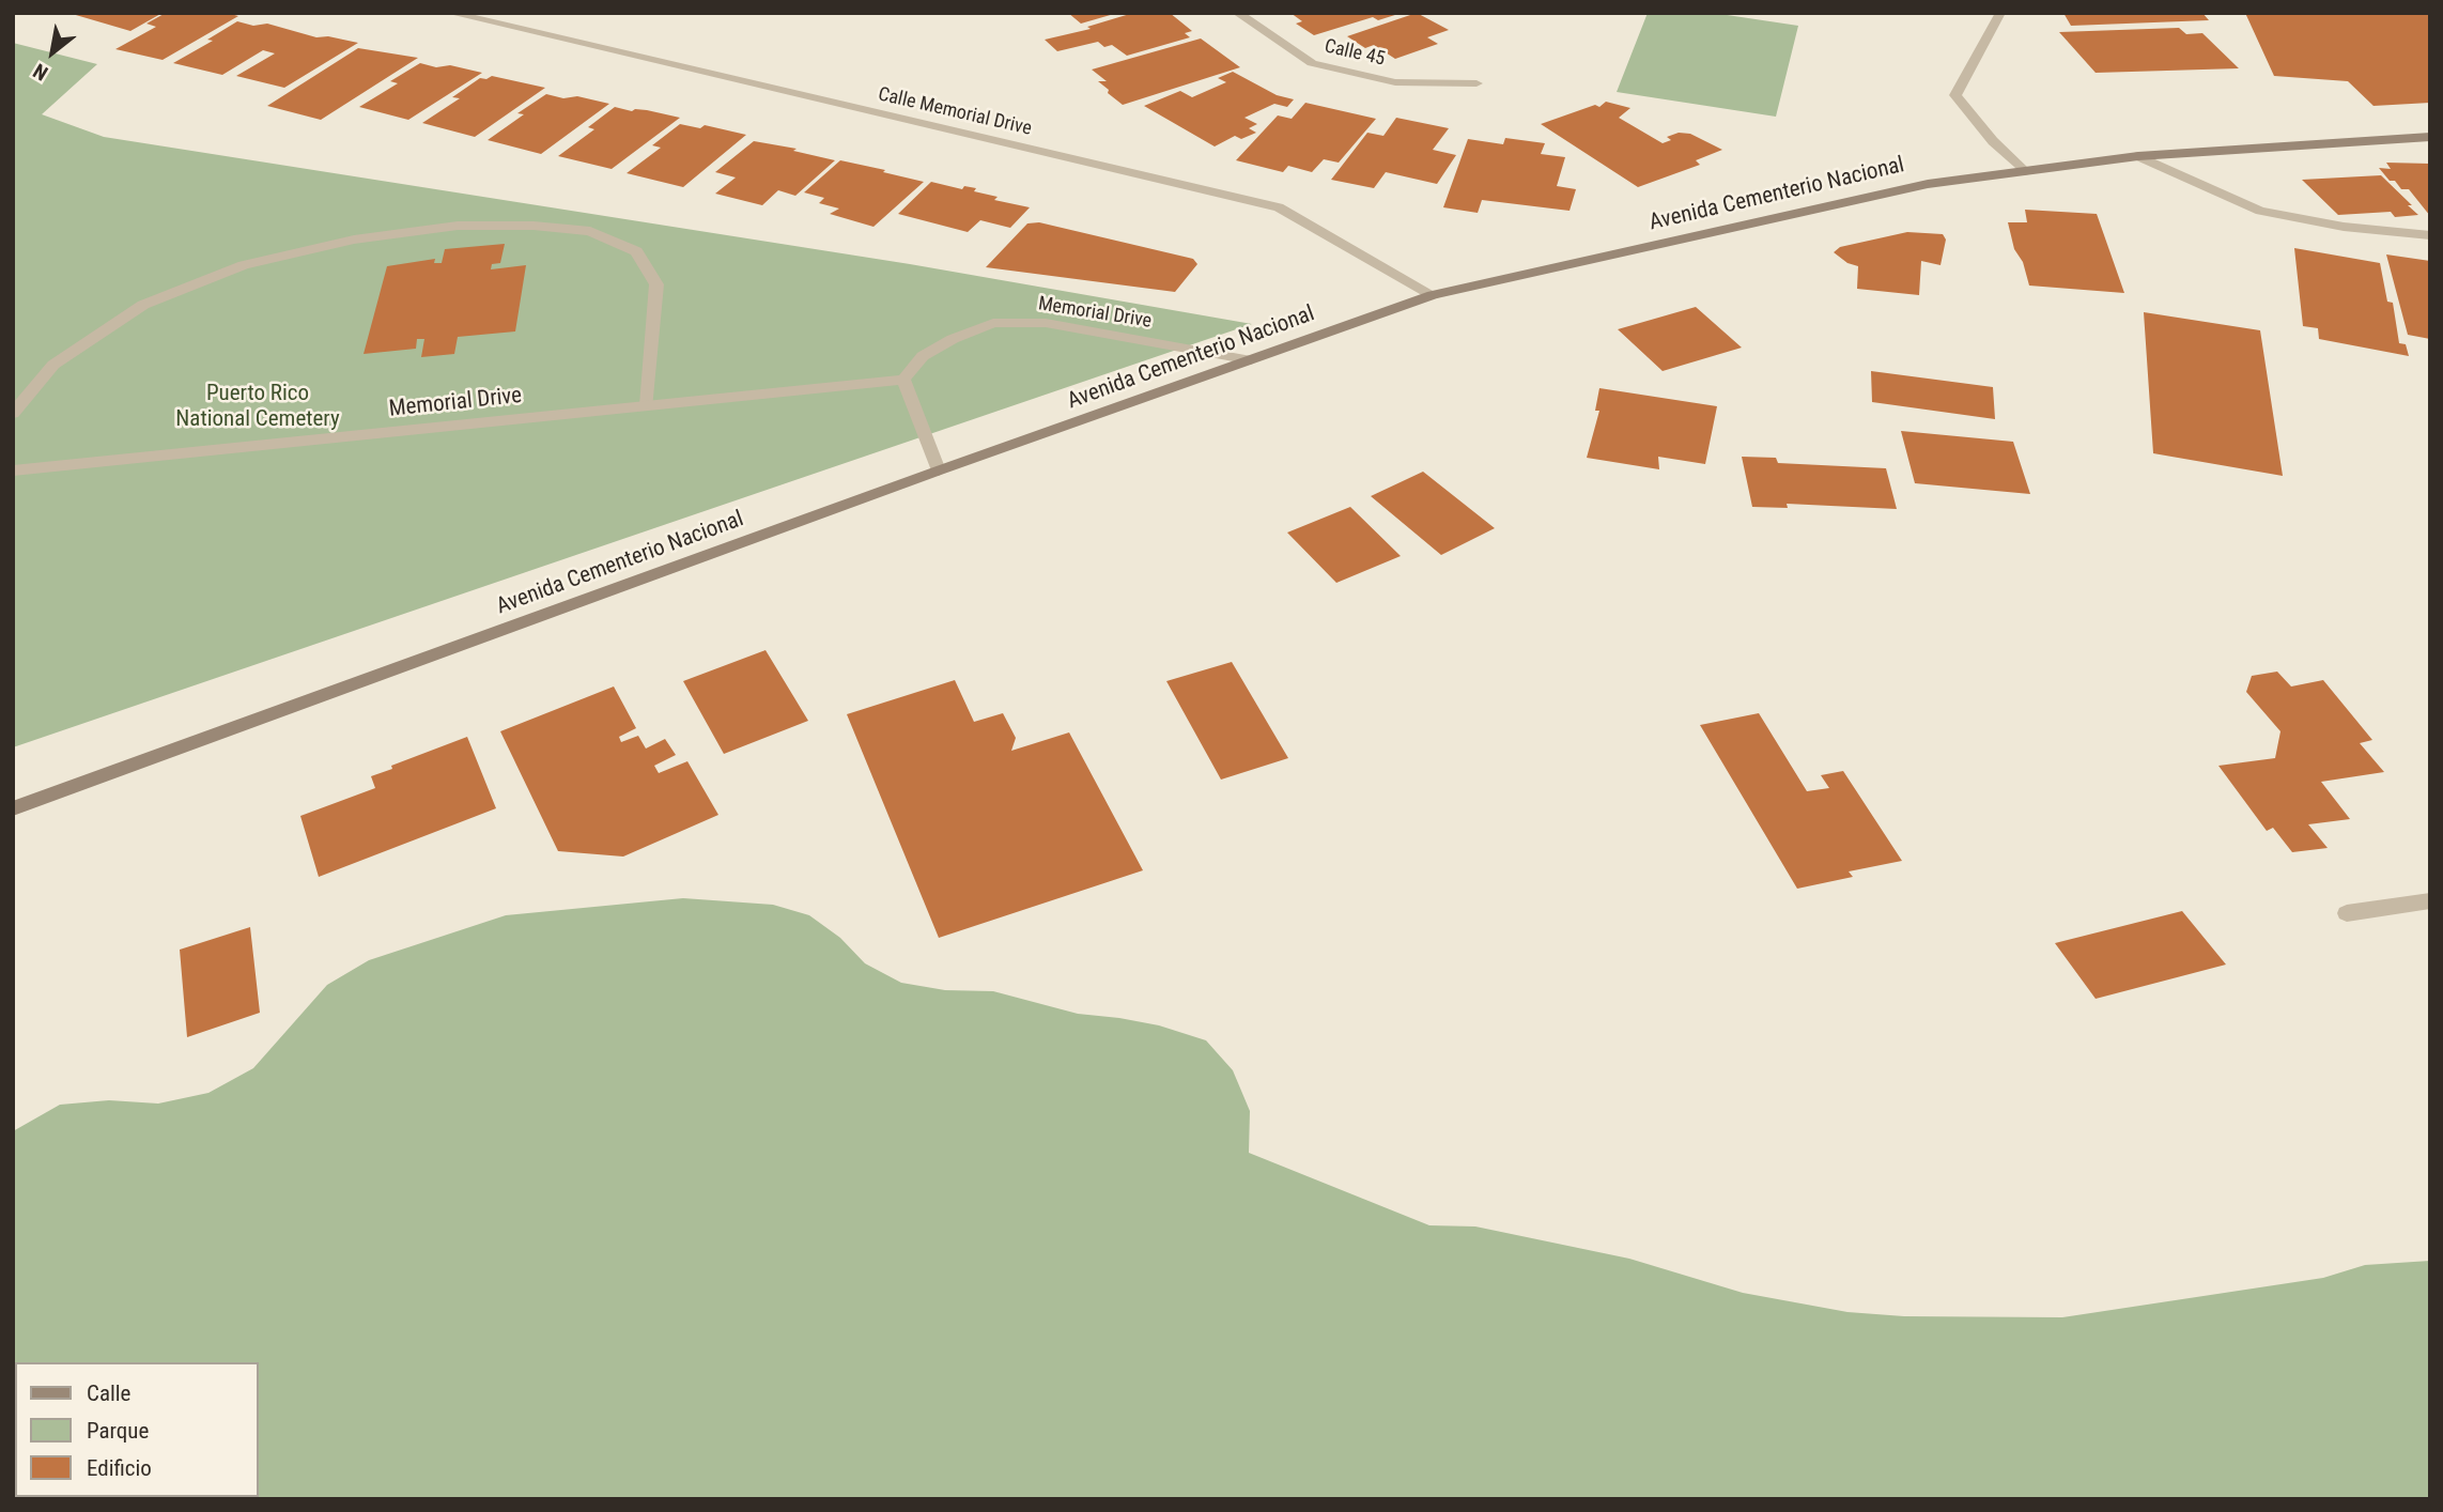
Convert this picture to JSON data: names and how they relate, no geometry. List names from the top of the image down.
{
  "streets": {
    "street": [
      "Calle 45",
      "Calle Memorial Drive",
      "Avenida Cementerio Nacional",
      "Memorial Drive"
    ]
  },
  "crossings": [
    ["Calle Memorial Drive", "Avenida Cementerio Nacional"],
    ["Avenida Cementerio Nacional", "Memorial Drive"]
  ],
  "parks": ["Puerto Rico National Cemetery"],
  "legend": ["Calle", "Parque", "Edificio"],
  "north": "bottom left"
}
